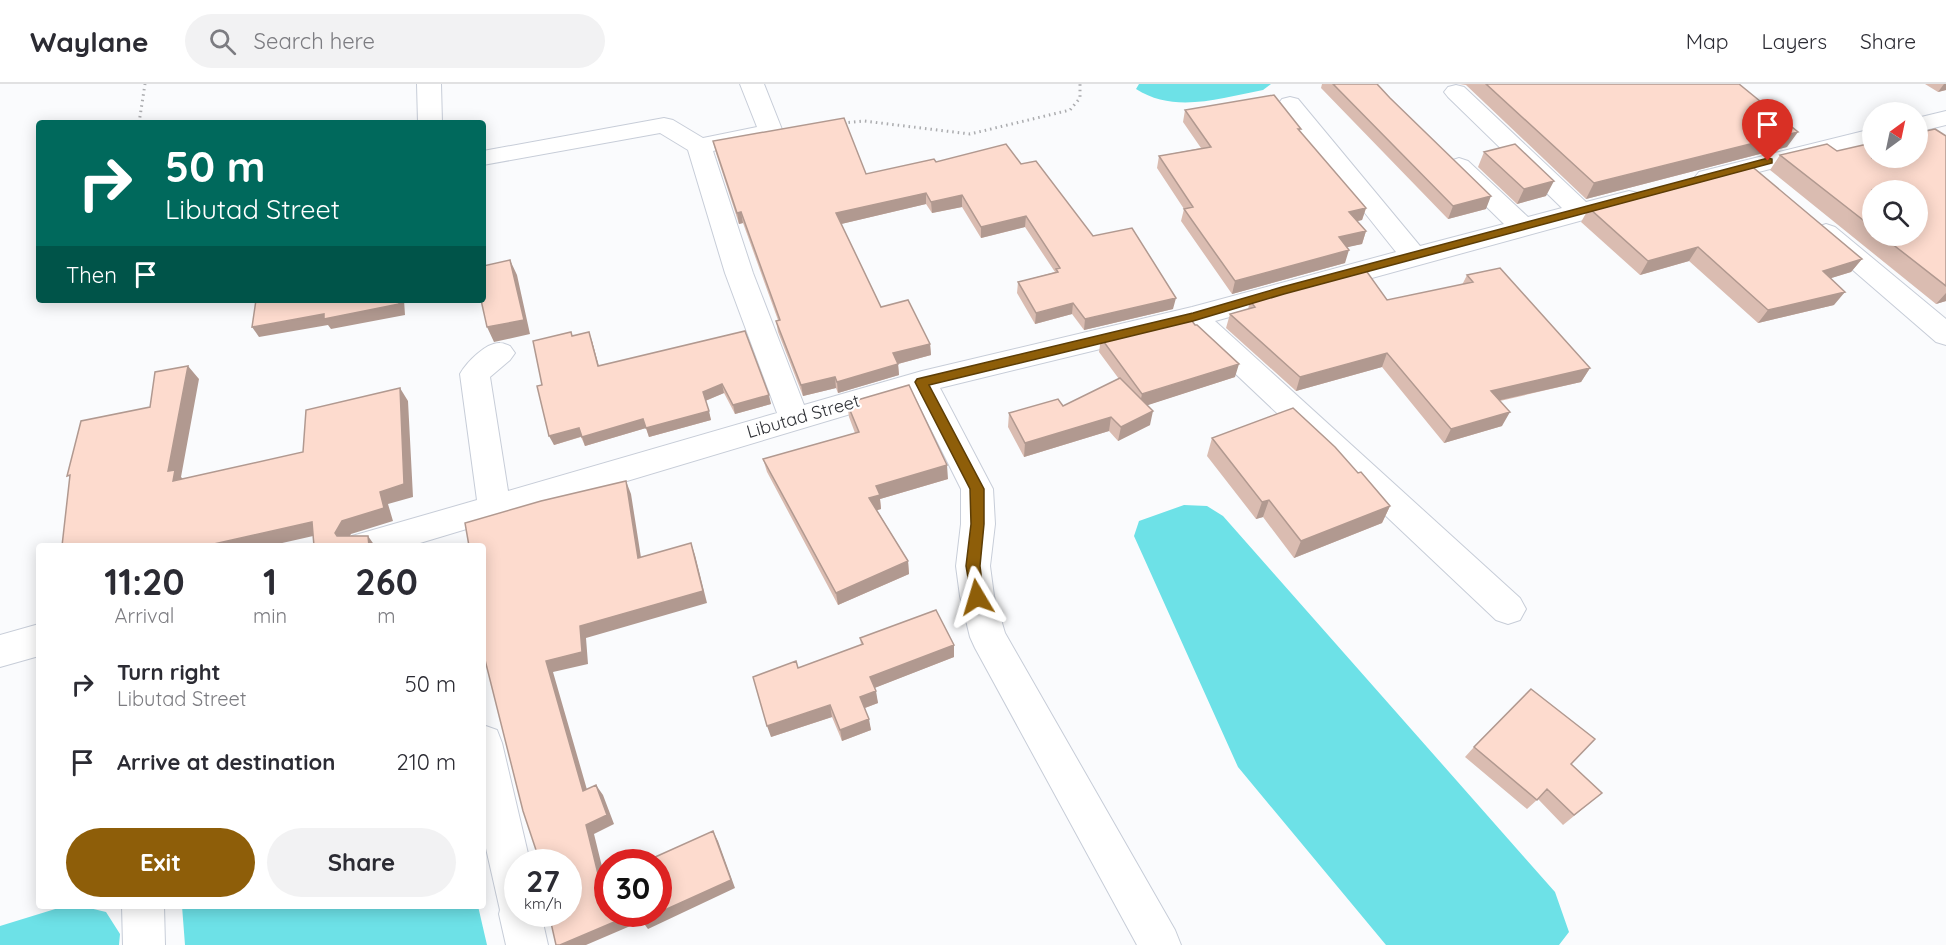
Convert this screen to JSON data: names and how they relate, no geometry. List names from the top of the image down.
{
  "streets": {
    "street": ["Libutad Street"]
  },
  "north": "top right",
  "page": {
    "header": "Waylane",
    "search": "Search here",
    "nav": ["Map", "Layers", "Share"],
    "turn": ["50 m", "Libutad Street"],
    "then": "Then",
    "eta": [
      "11:20",
      "Arrival",
      "1",
      "min",
      "260",
      "m"
    ],
    "list": [
      {
        "name": "Turn right",
        "note": "Libutad Street",
        "value": "50 m"
      },
      {
        "name": "Arrive at destination",
        "value": "210 m"
      }
    ],
    "buttons": ["Exit", "Share"],
    "speed": "27 km/h",
    "limit": "30"
  }
}
